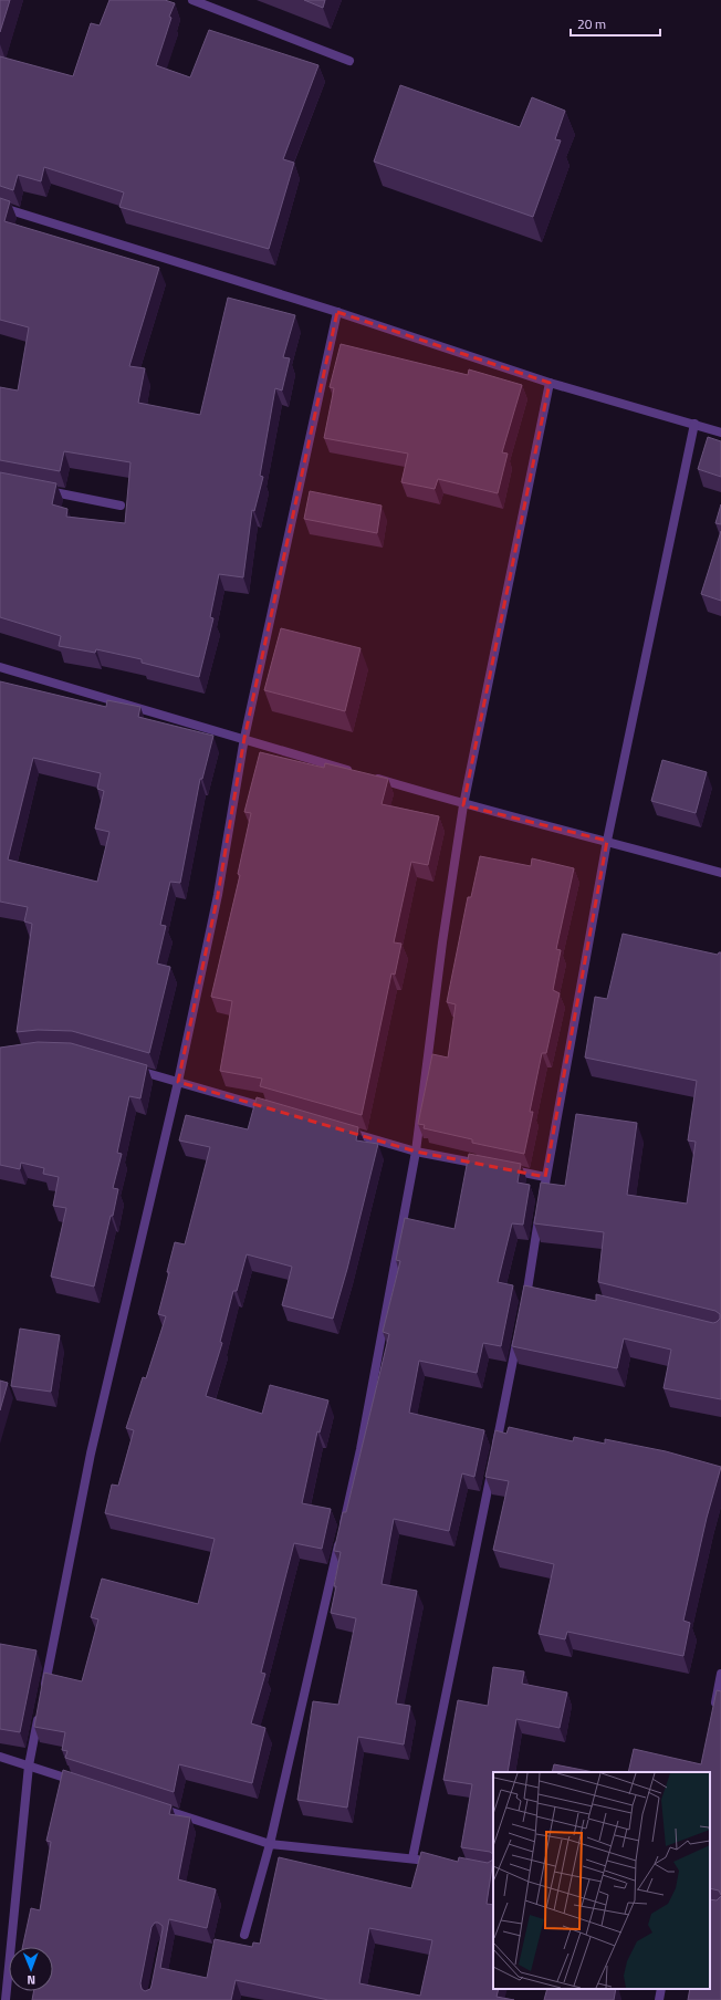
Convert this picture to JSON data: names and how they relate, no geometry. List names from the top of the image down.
{
  "scale_bar": "20 m",
  "north": "bottom"
}
